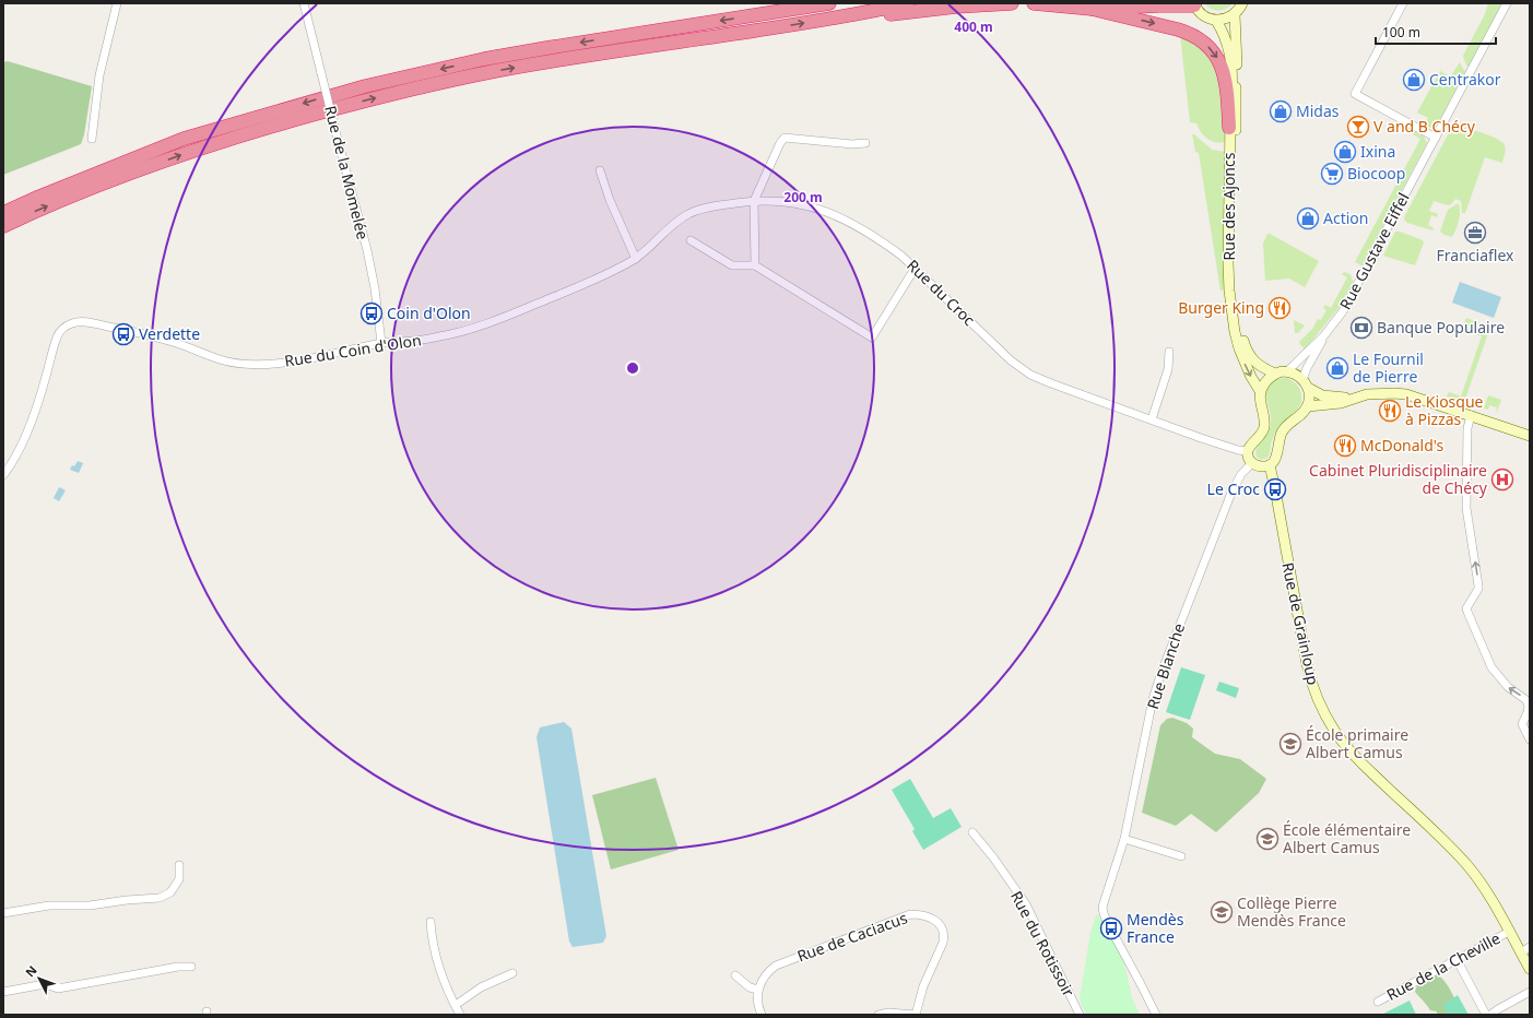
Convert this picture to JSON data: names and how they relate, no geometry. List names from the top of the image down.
{
  "streets": {
    "street": [
      "Rue de la Momelée",
      "Rue des Ajoncs",
      "Rue Gustave Eiffel",
      "Rue du Croc",
      "Rue du Coin d'Olon",
      "Rue de Grainloup",
      "Rue Blanche",
      "Rue de Caciacus",
      "Rue du Rotissoir",
      "Rue de la Cheville"
    ]
  },
  "crossings": [
    ["Rue de la Momelée", "Rue du Coin d'Olon"],
    ["Rue du Croc", "Rue du Coin d'Olon"],
    ["Rue de Grainloup", "Rue de la Cheville"]
  ],
  "places": {
    "shop": [
      "Centrakor",
      "Midas",
      "Ixina",
      "Action",
      "Le Fournil de Pierre"
    ],
    "bar": ["V and B Chécy"],
    "supermarket": ["Biocoop"],
    "office": ["Franciaflex"],
    "restaurant": ["Burger King", "Le Kiosque à Pizzas", "McDonald's"],
    "bus stop": [
      "Coin d'Olon",
      "Verdette",
      "Le Croc",
      "Mendès France"
    ],
    "bank": ["Banque Populaire"],
    "hospital": ["Cabinet Pluridisciplinaire de Chécy"],
    "school or university": ["École primaire Albert Camus", "École élémentaire Albert Camus", "Collège Pierre Mendès France"]
  },
  "scale_bar": "100 m",
  "north": "top left",
  "rings": ["400 m", "200 m"]
}
